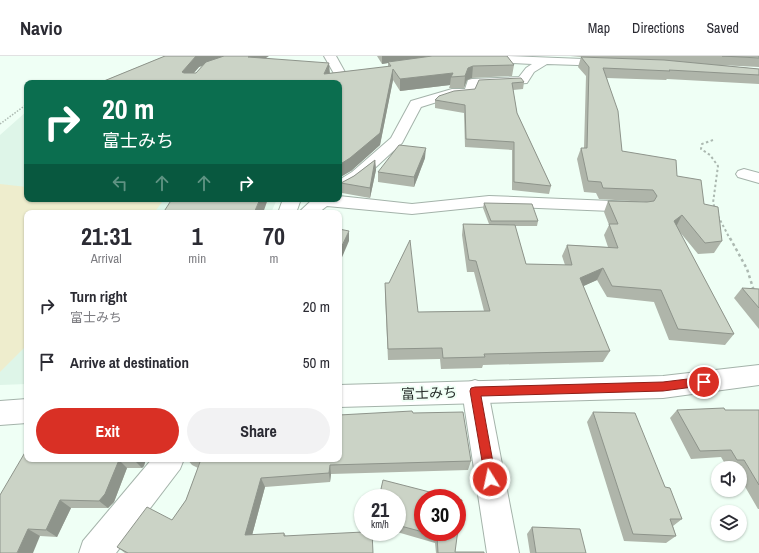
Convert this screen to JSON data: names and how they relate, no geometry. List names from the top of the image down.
{
  "streets": {
    "main road": ["富士みち"]
  },
  "page": {
    "header": "Navio",
    "nav": ["Map", "Directions", "Saved"],
    "turn": ["20 m", "富士みち"],
    "eta": [
      "21:31",
      "Arrival",
      "1",
      "min",
      "70",
      "m"
    ],
    "list": [
      {
        "name": "Turn right",
        "note": "富士みち",
        "value": "20 m"
      },
      {
        "name": "Arrive at destination",
        "value": "50 m"
      }
    ],
    "buttons": ["Exit", "Share"],
    "speed": "21 km/h",
    "limit": "30"
  }
}
